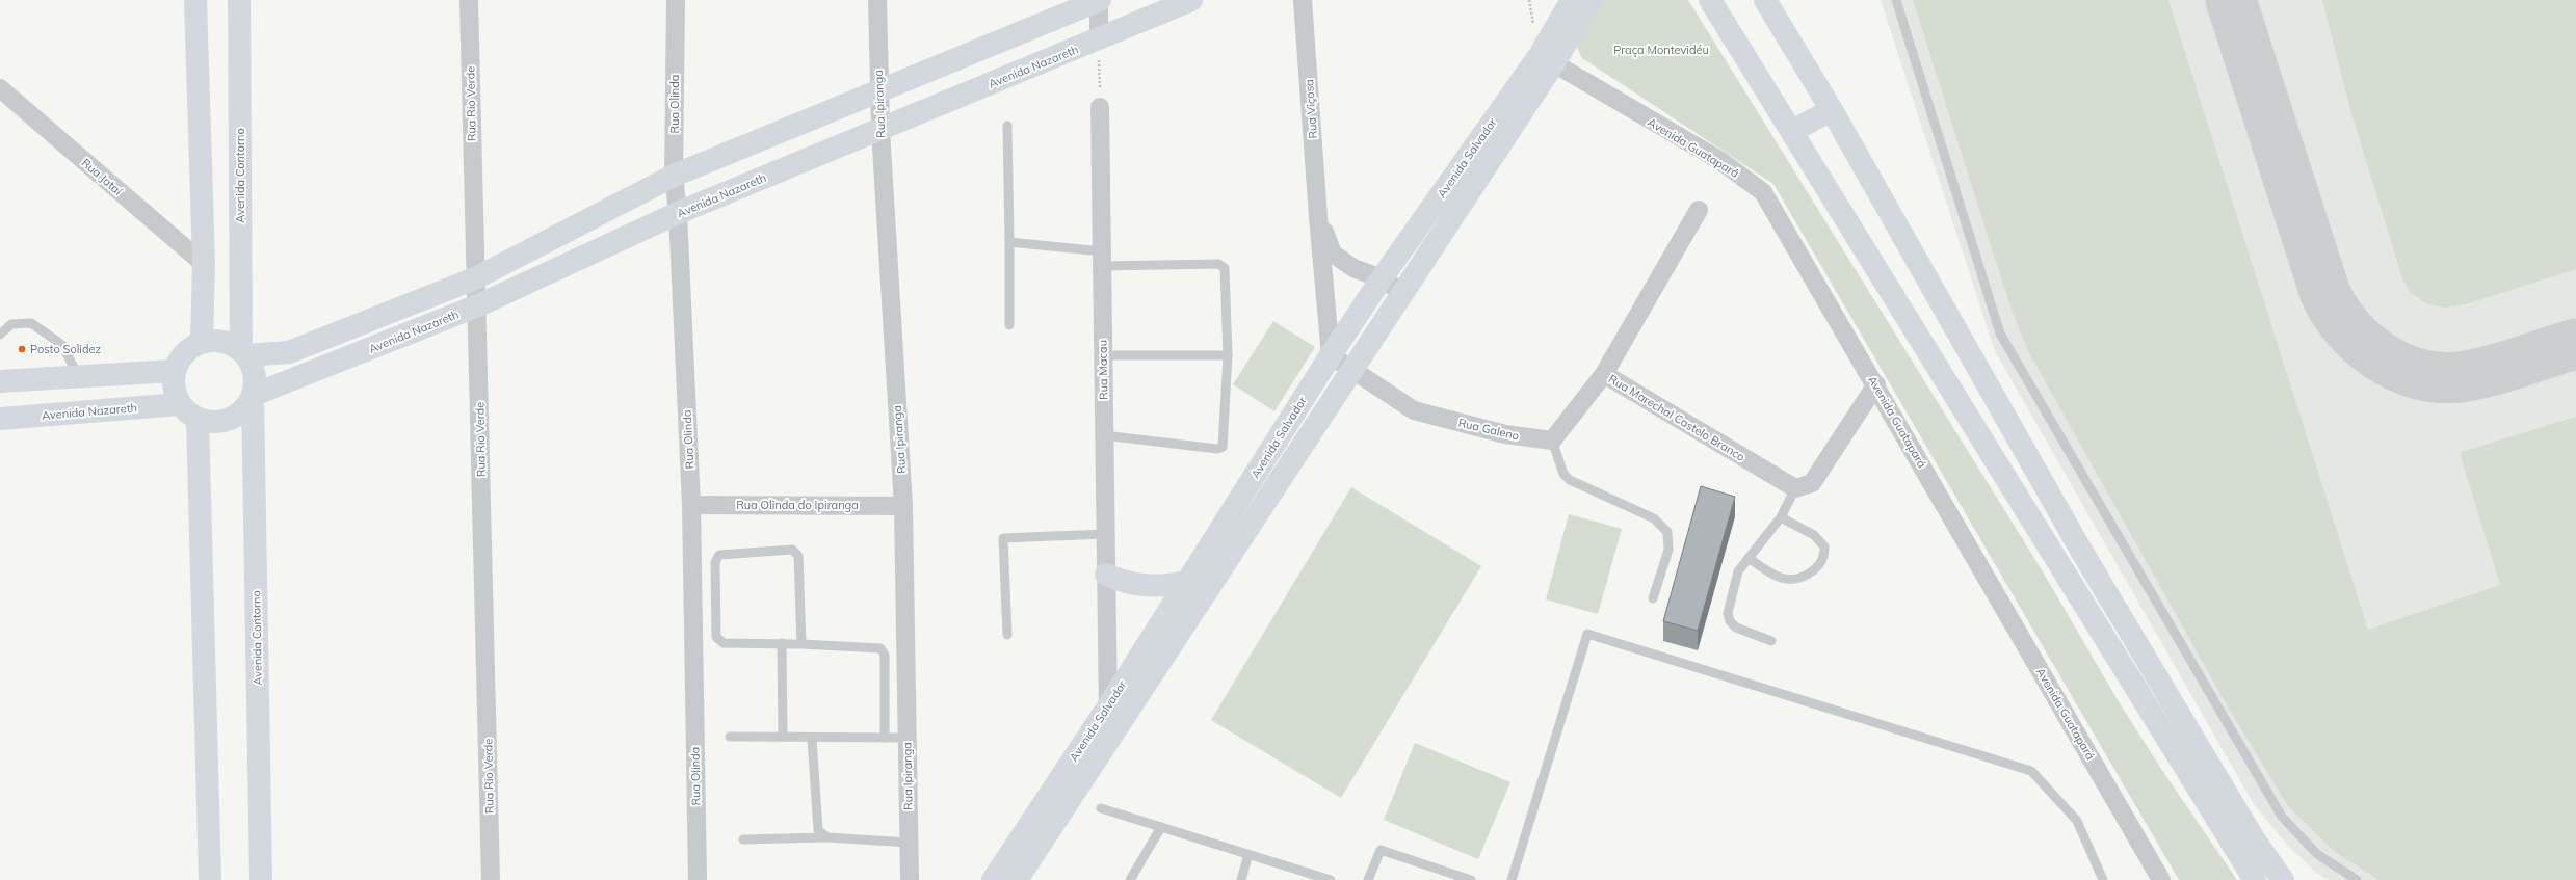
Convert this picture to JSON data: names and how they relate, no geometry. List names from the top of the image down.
{
  "streets": {
    "main road": ["Avenida Nazareth", "Avenida Salvador", "Avenida Contorno"],
    "street": [
      "Rua Rio Verde",
      "Rua Olinda",
      "Rua Ipiranga",
      "Rua Viçosa",
      "Avenida Guatapará",
      "Rua Jataí",
      "Rua Macau",
      "Rua Marechal Castelo Branco",
      "Rua Galeno",
      "Rua Olinda do Ipiranga"
    ]
  },
  "crossings": [
    ["Avenida Nazareth", "Rua Rio Verde"],
    ["Avenida Nazareth", "Rua Olinda"],
    ["Avenida Nazareth", "Rua Ipiranga"],
    ["Avenida Nazareth", "Avenida Contorno"],
    ["Rua Olinda", "Rua Olinda do Ipiranga"],
    ["Rua Ipiranga", "Rua Olinda do Ipiranga"],
    ["Rua Viçosa", "Avenida Salvador"],
    ["Rua Viçosa", "Rua Galeno"],
    ["Avenida Guatapará", "Avenida Salvador"],
    ["Avenida Salvador", "Rua Macau"],
    ["Avenida Salvador", "Rua Galeno"]
  ],
  "parks": ["Praça Montevidéu"],
  "places": ["Posto Solidez"]
}
